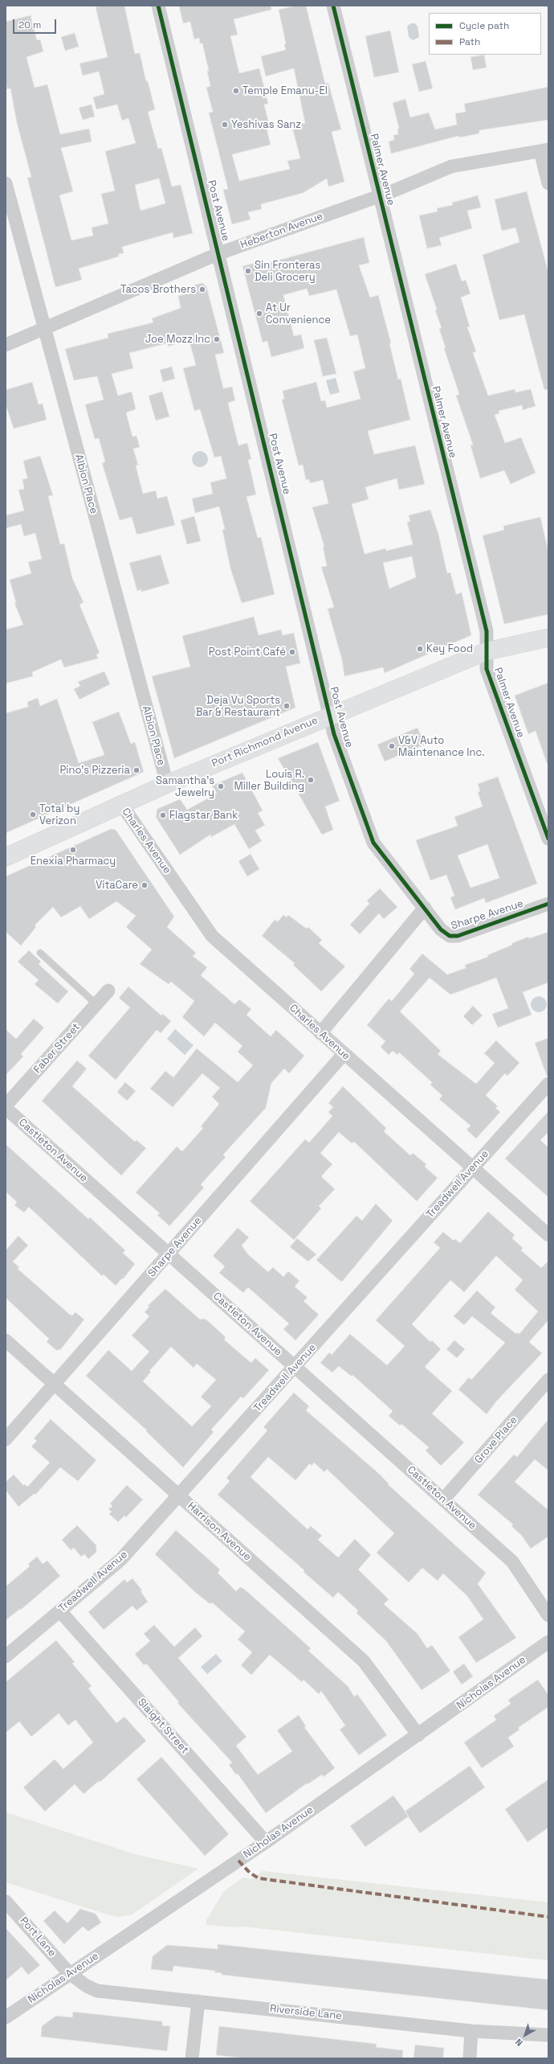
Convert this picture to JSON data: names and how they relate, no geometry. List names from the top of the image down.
{
  "streets": {
    "street": [
      "Palmer Avenue",
      "Post Avenue",
      "Heberton Avenue",
      "Albion Place",
      "Port Richmond Avenue",
      "Charles Avenue",
      "Sharpe Avenue",
      "Faber Street",
      "Castleton Avenue",
      "Treadwell Avenue",
      "Grove Place",
      "Harrison Avenue",
      "Nicholas Avenue",
      "Slaight Street",
      "Port Lane",
      "Riverside Lane"
    ]
  },
  "crossings": [
    ["Palmer Avenue", "Heberton Avenue"],
    ["Palmer Avenue", "Port Richmond Avenue"],
    ["Post Avenue", "Heberton Avenue"],
    ["Post Avenue", "Port Richmond Avenue"],
    ["Post Avenue", "Sharpe Avenue"],
    ["Heberton Avenue", "Albion Place"],
    ["Albion Place", "Port Richmond Avenue"],
    ["Port Richmond Avenue", "Charles Avenue"],
    ["Charles Avenue", "Sharpe Avenue"],
    ["Charles Avenue", "Treadwell Avenue"],
    ["Sharpe Avenue", "Castleton Avenue"],
    ["Sharpe Avenue", "Harrison Avenue"],
    ["Castleton Avenue", "Treadwell Avenue"],
    ["Castleton Avenue", "Grove Place"],
    ["Treadwell Avenue", "Harrison Avenue"],
    ["Treadwell Avenue", "Slaight Street"],
    ["Harrison Avenue", "Nicholas Avenue"],
    ["Nicholas Avenue", "Slaight Street"],
    ["Nicholas Avenue", "Port Lane"],
    ["Nicholas Avenue", "Riverside Lane"],
    ["Port Lane", "Riverside Lane"]
  ],
  "places": [
    "Temple Emanu-El",
    "Yeshivas Sanz",
    "Sin Fronteras Deli Grocery",
    "Tacos Brothers",
    "At Ur Convenience",
    "Joe Mozz Inc",
    "Key Food",
    "Post Point Café",
    "Deja Vu Sports Bar & Restaurant",
    "V&V Auto Maintenance Inc.",
    "Pino's Pizzeria",
    "Louis R. Miller Building",
    "Samantha's Jewelry",
    "Total by Verizon",
    "Flagstar Bank",
    "Enexia Pharmacy",
    "VitaCare"
  ],
  "legend": ["Cycle path", "Path"],
  "scale_bar": "20 m",
  "north": "bottom left"
}
